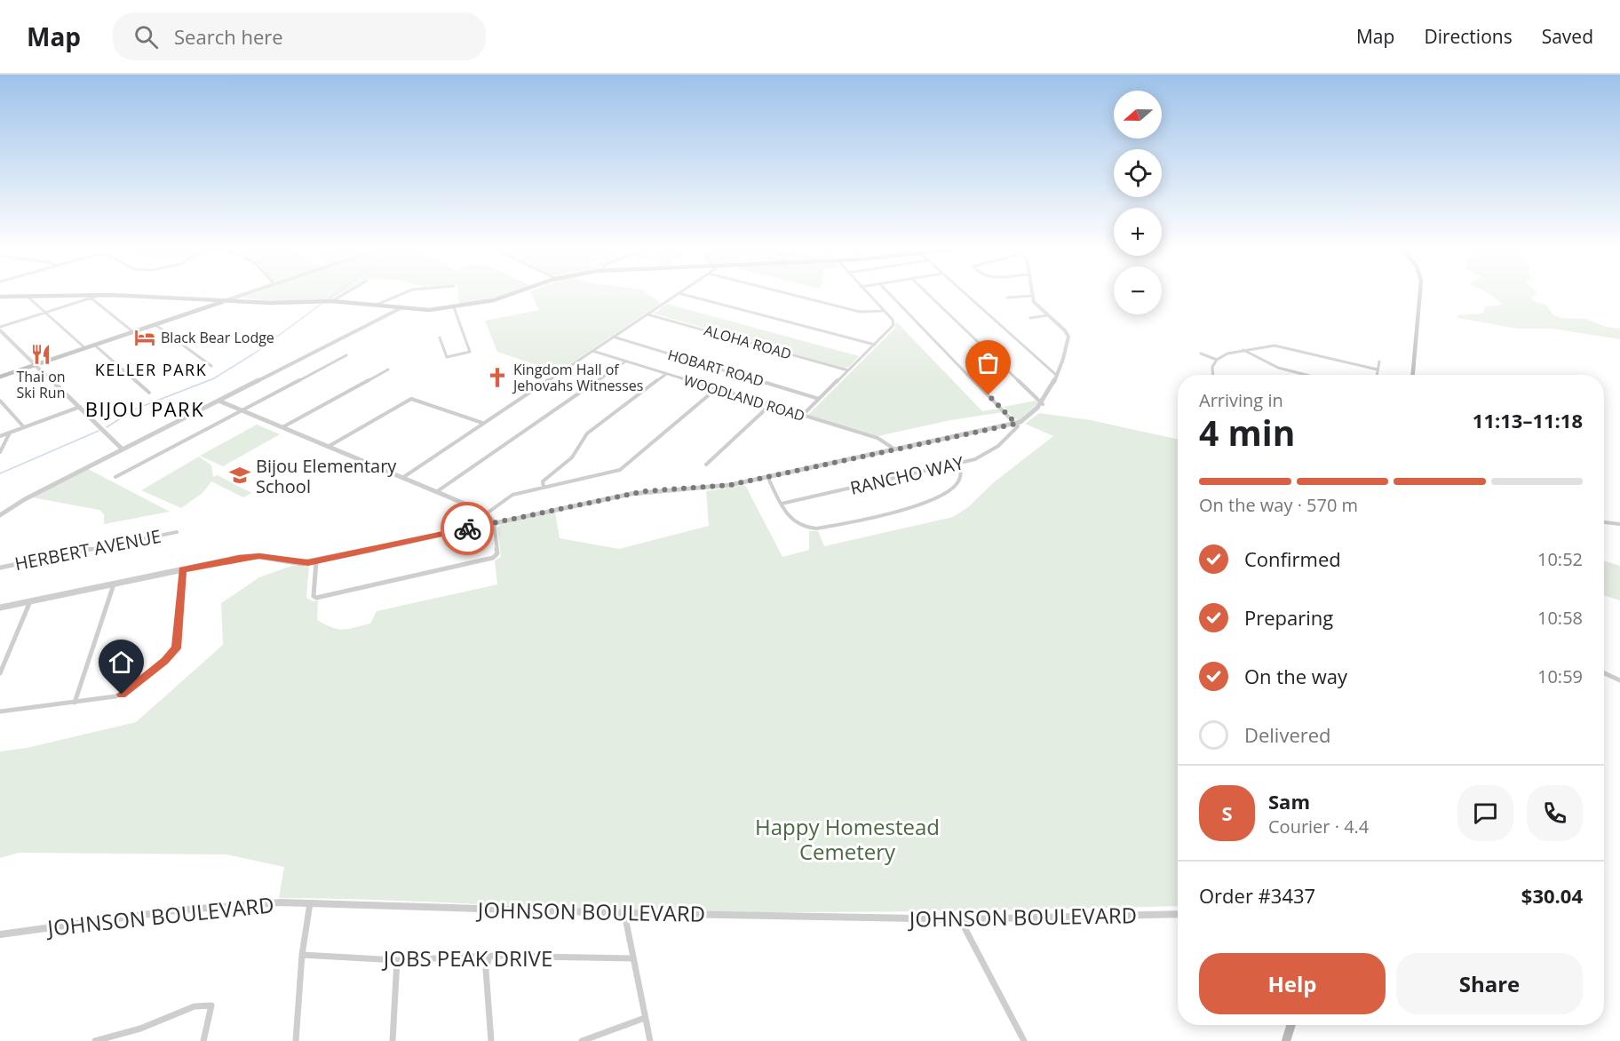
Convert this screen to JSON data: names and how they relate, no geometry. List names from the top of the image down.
{
  "streets": {
    "street": [
      "ALOHA ROAD",
      "HOBART ROAD",
      "WOODLAND ROAD",
      "RANCHO WAY",
      "HERBERT AVENUE",
      "JOHNSON BOULEVARD",
      "JOBS PEAK DRIVE"
    ]
  },
  "districts": ["KELLER PARK", "BIJOU PARK"],
  "parks": ["Happy Homestead Cemetery"],
  "places": {
    "hotel": ["Black Bear Lodge"],
    "restaurant": ["Thai on Ski Run"],
    "church": ["Kingdom Hall of Jehovahs Witnesses"],
    "school or university": ["Bijou Elementary School"]
  },
  "north": "left",
  "page": {
    "header": "Map",
    "search": "Search here",
    "nav": ["Map", "Directions", "Saved"],
    "map_buttons": ["+", "−"],
    "heading": ["4 min", "Arriving in", "11:13–11:18"],
    "panel": [
      "Sam",
      "Courier · 4.4",
      "Order #3437",
      "$30.04"
    ],
    "bar": "On the way · 570 m",
    "list": [
      ["Confirmed", "10:52"],
      ["Preparing", "10:58"],
      ["On the way", "10:59"],
      "Delivered"
    ],
    "round": "S",
    "buttons": ["Help", "Share"]
  }
}
